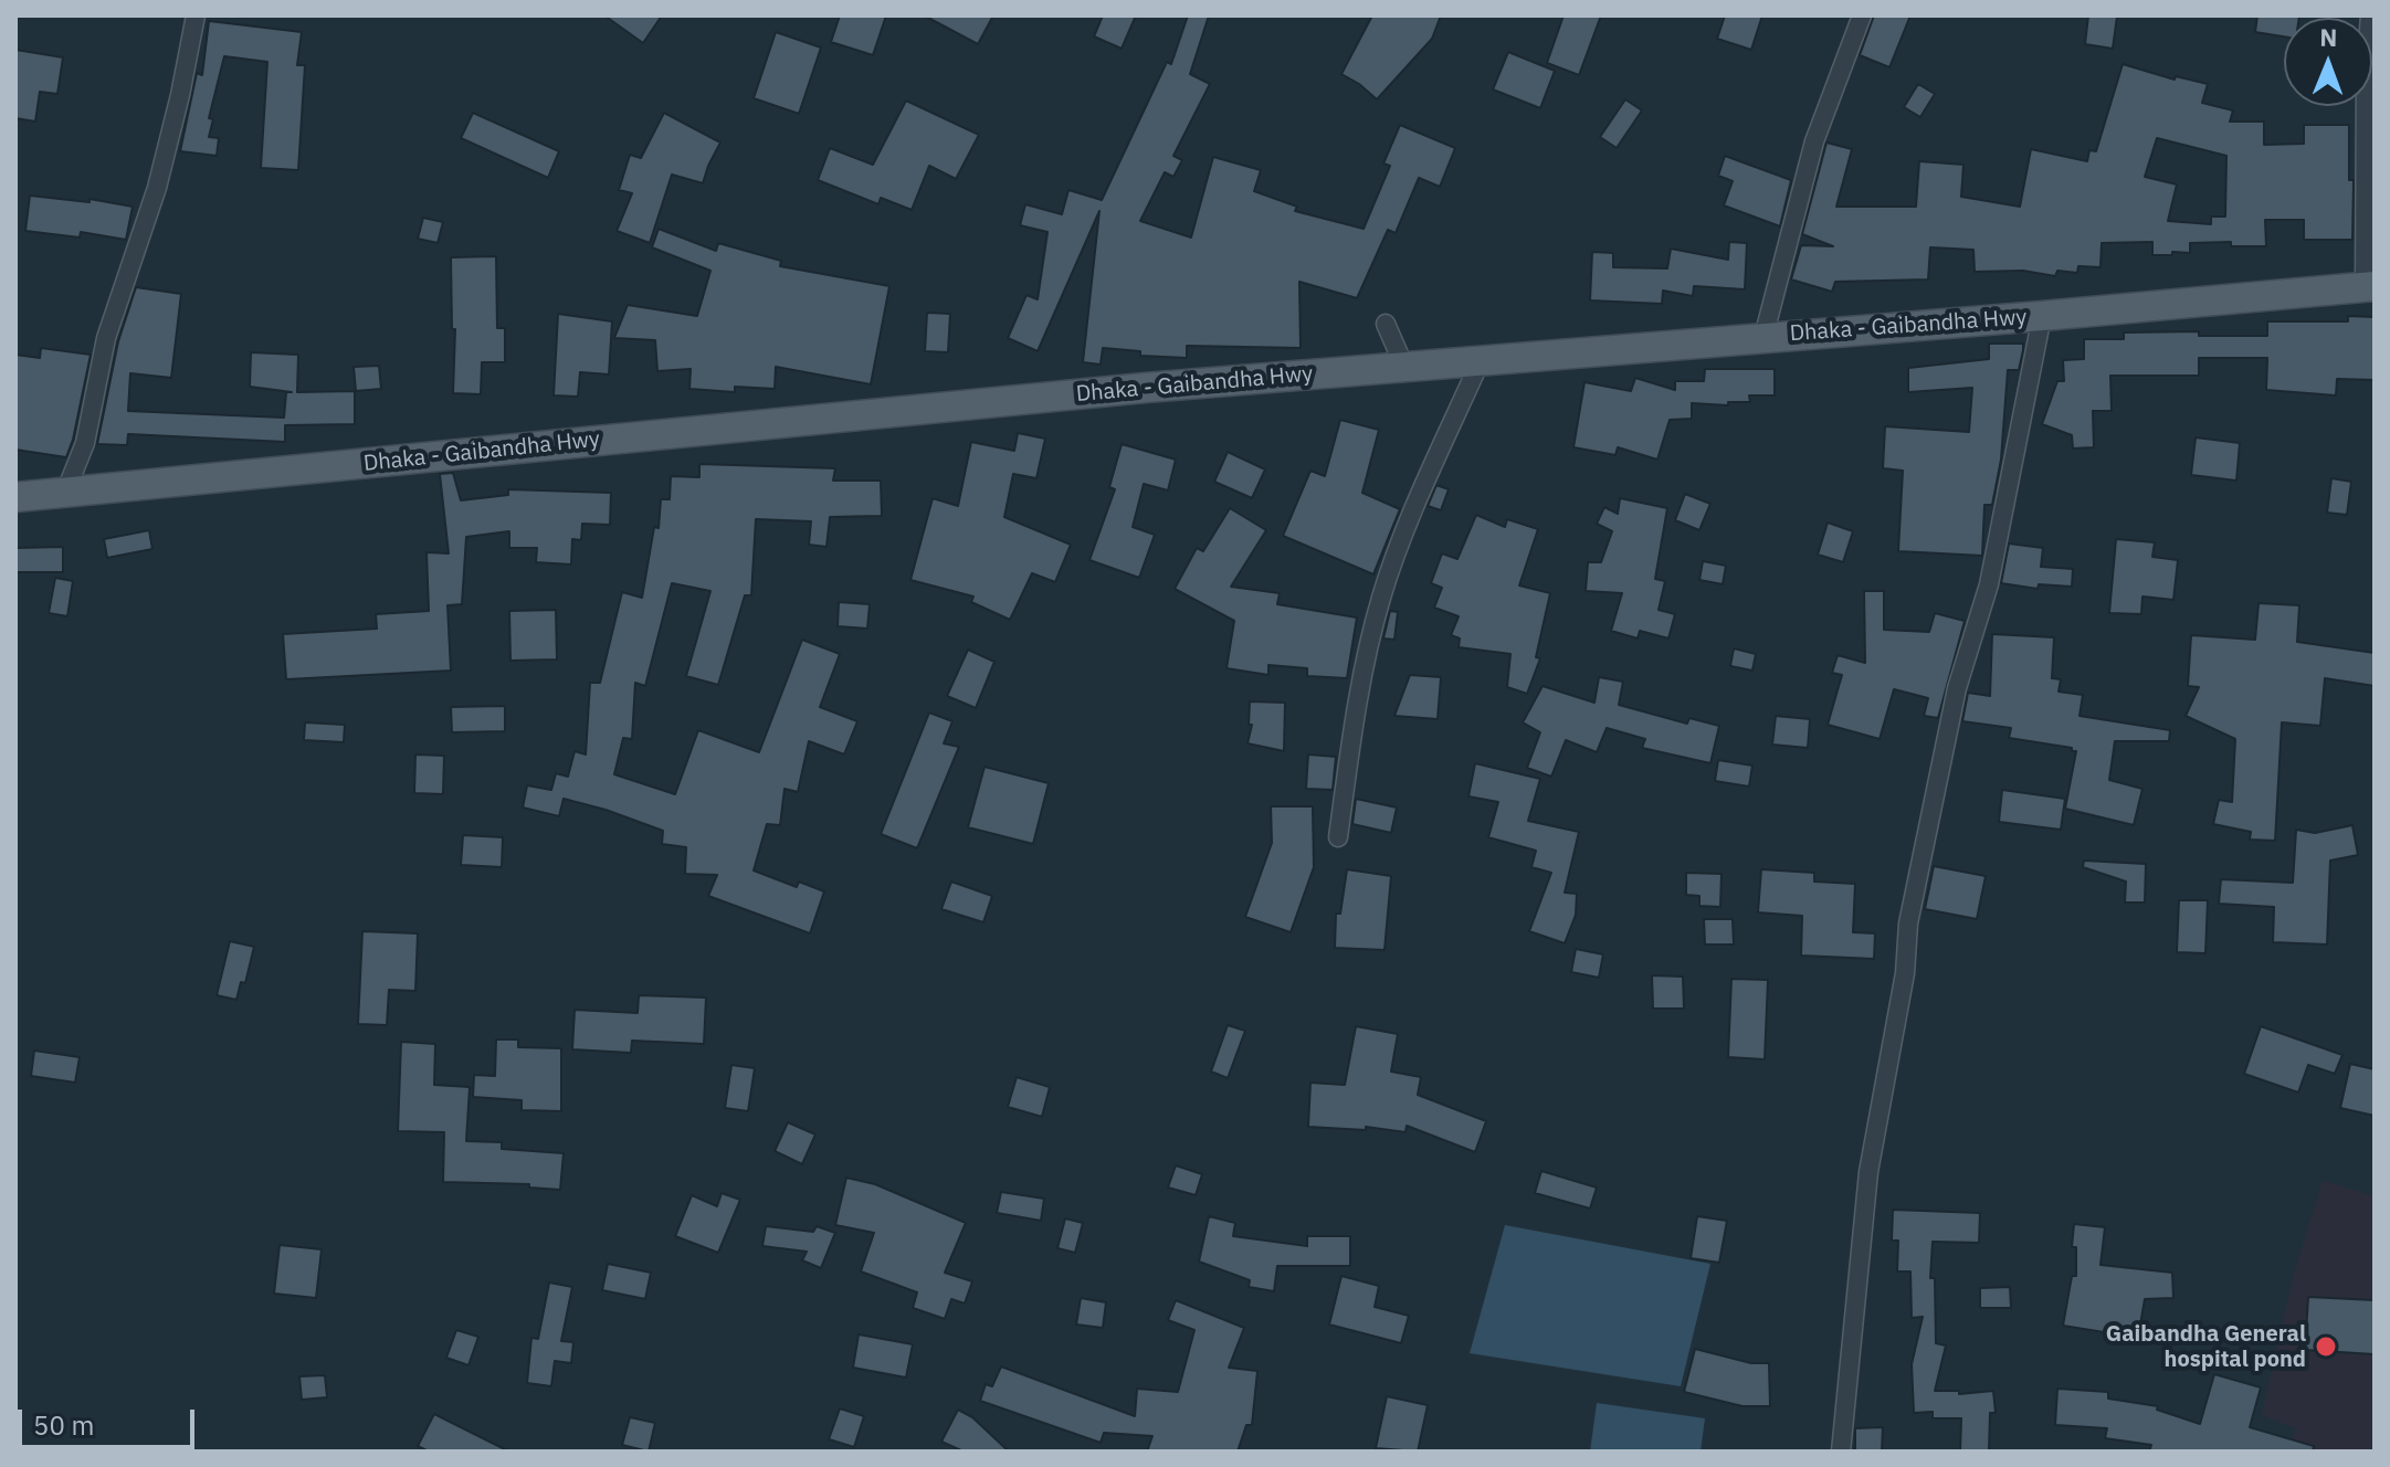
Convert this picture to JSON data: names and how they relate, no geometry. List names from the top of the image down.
{
  "streets": {
    "main road": ["Dhaka - Gaibandha Hwy"]
  },
  "places": ["Gaibandha General hospital pond"],
  "scale_bar": "50 m",
  "north": "top"
}
